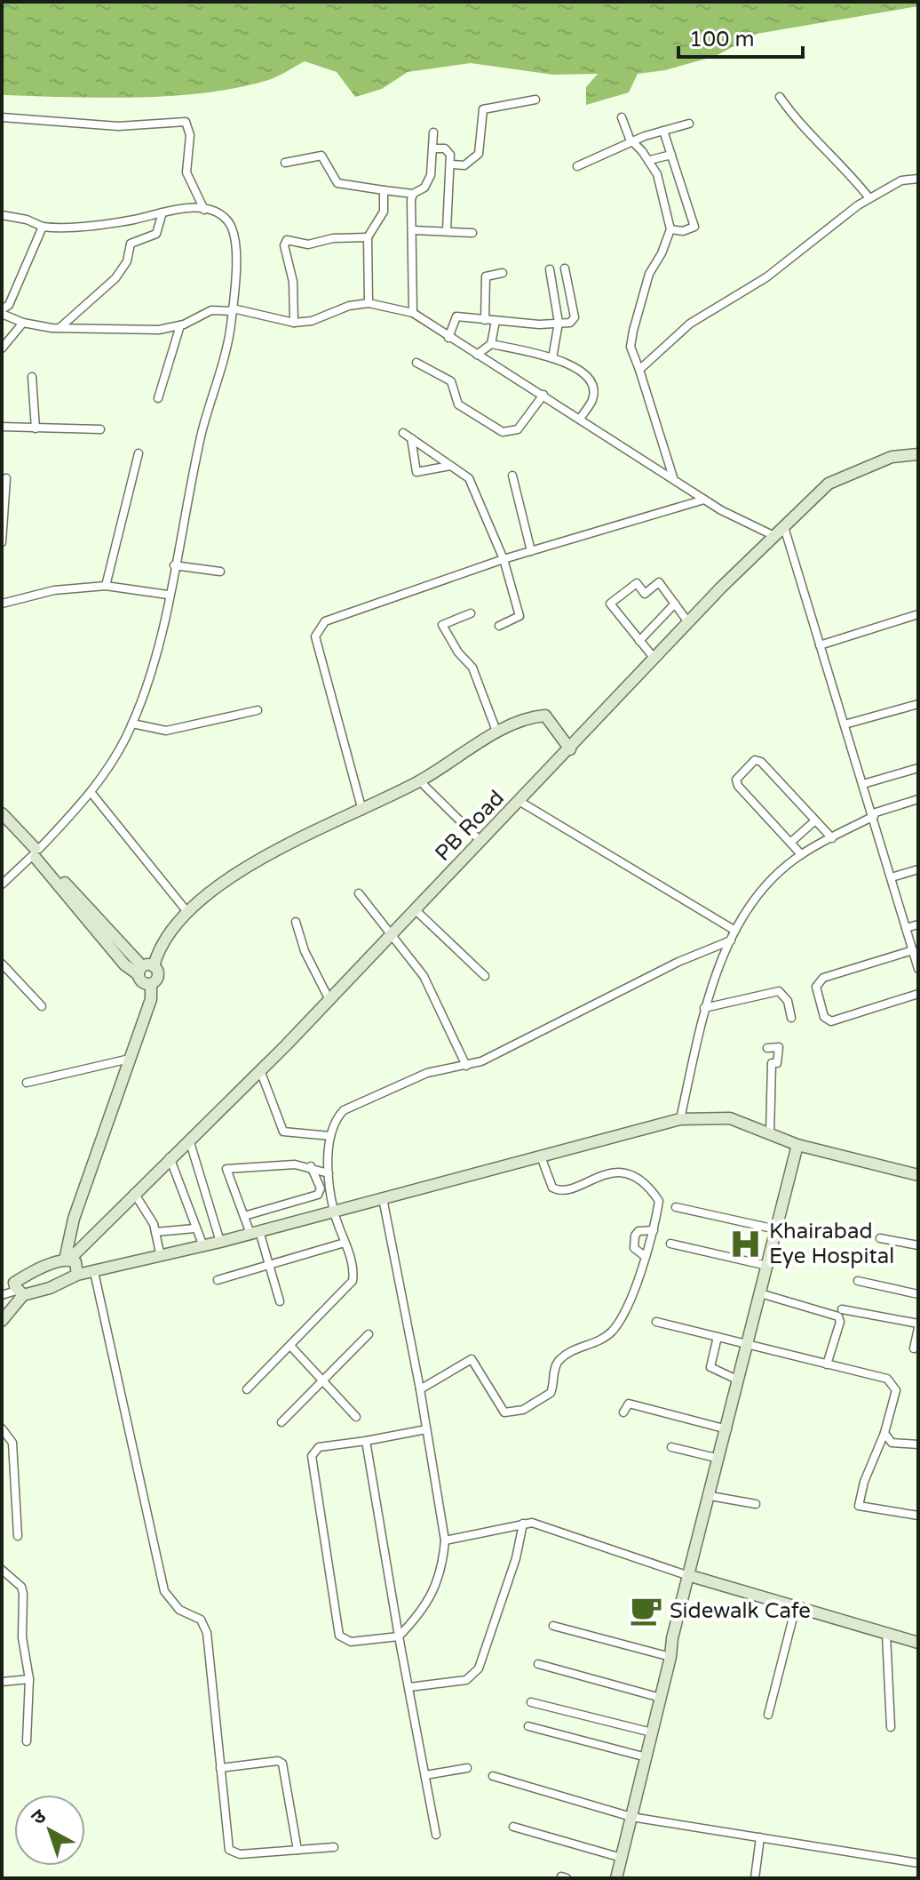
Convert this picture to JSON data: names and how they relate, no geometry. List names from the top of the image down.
{
  "streets": {
    "street": ["PB Road"]
  },
  "places": {
    "hospital": ["Khairabad Eye Hospital"],
    "cafe": ["Sidewalk Cafe"]
  },
  "scale_bar": "100 m",
  "north": "top left"
}
